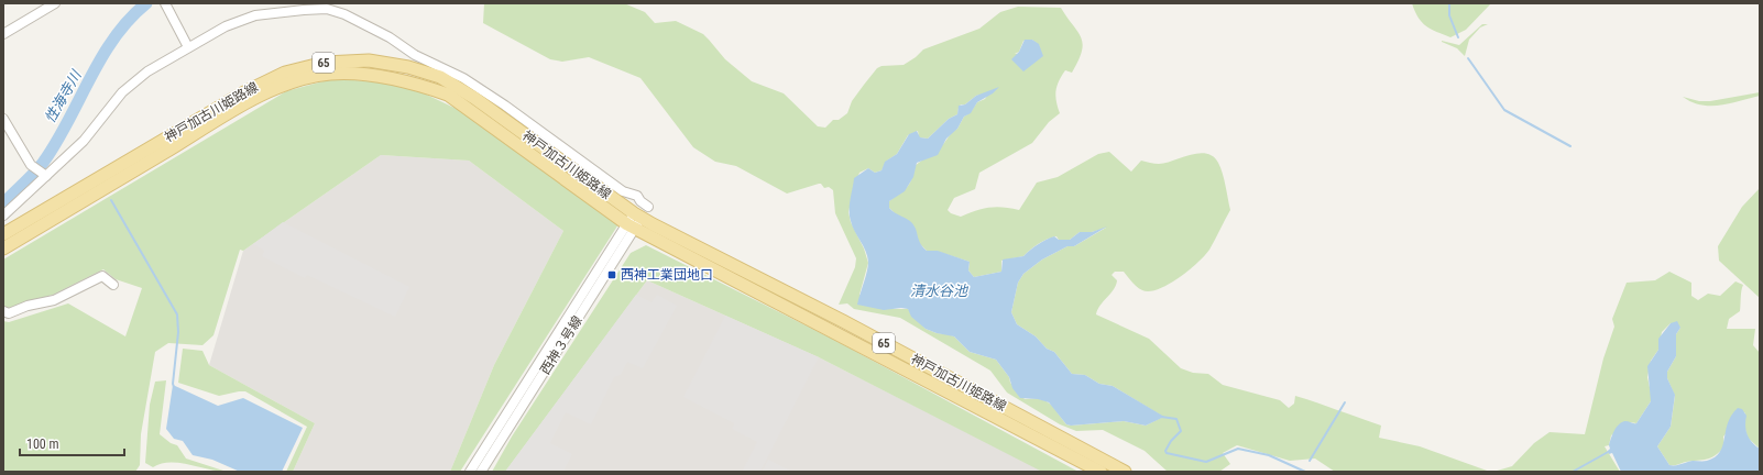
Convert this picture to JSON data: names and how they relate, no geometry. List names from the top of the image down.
{
  "streets": {
    "main road": ["65", "神戸加古川姫路線"],
    "street": ["西神３号線"]
  },
  "crossings": [
    ["神戸加古川姫路線", "西神３号線"]
  ],
  "water": ["性海寺川", "清水谷池"],
  "places": {
    "transit": ["西神工業団地口"]
  },
  "scale_bar": "100 m"
}
